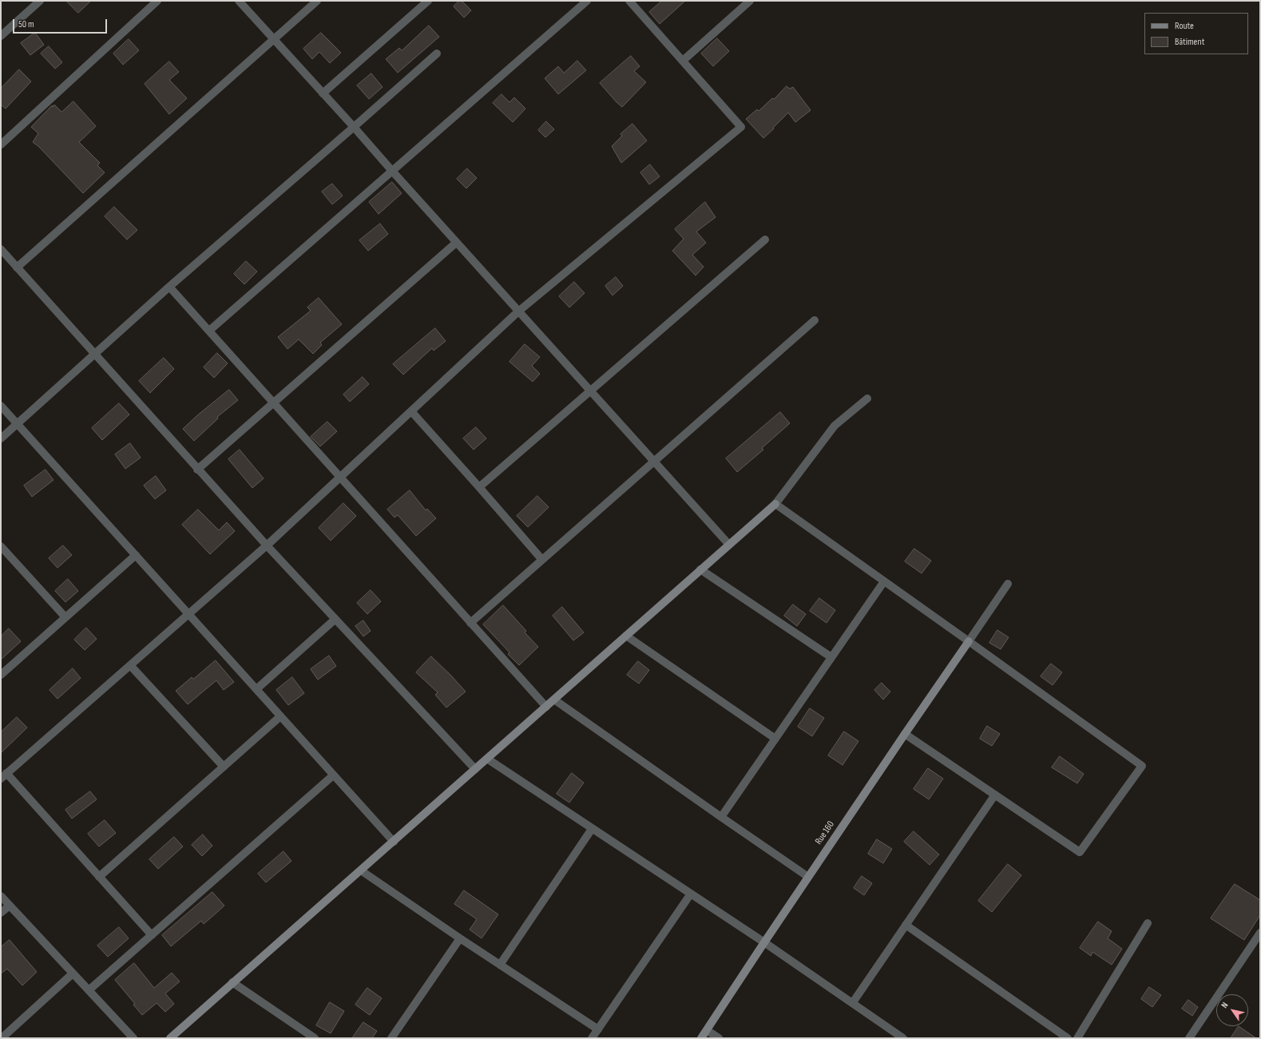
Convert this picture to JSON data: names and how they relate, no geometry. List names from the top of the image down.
{
  "streets": {
    "street": ["Rue 160"]
  },
  "legend": ["Route", "Bâtiment"],
  "scale_bar": "50 m",
  "north": "top left"
}
